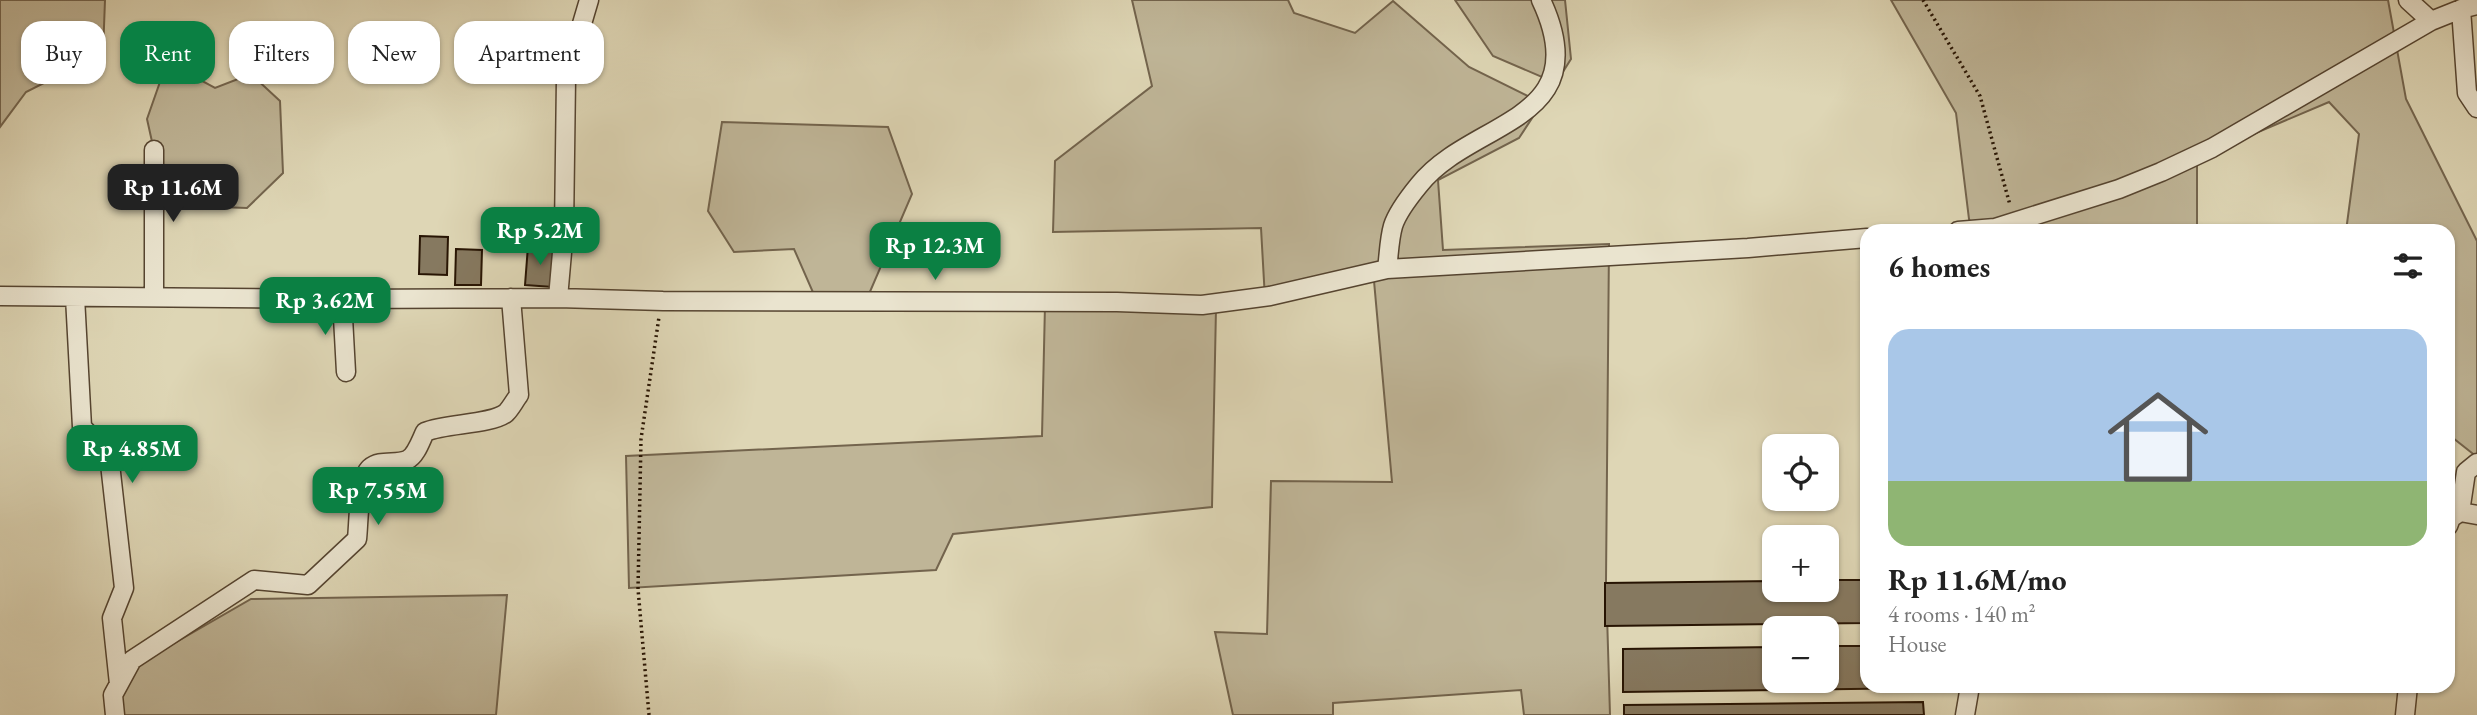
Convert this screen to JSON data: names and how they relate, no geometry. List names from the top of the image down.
{
  "page": {
    "chip": [
      "Buy",
      "Rent",
      "Filters",
      "New",
      "Apartment"
    ],
    "price": [
      "Rp 11.6M",
      "Rp 5.2M",
      "Rp 12.3M",
      "Rp 3.62M",
      "Rp 4.85M",
      "Rp 7.55M"
    ],
    "heading": "6 homes",
    "list": [
      {
        "name": "Rp 11.6M/mo",
        "note": "4 rooms · 140 m² · House"
      }
    ],
    "map_buttons": ["+", "−"]
  }
}
